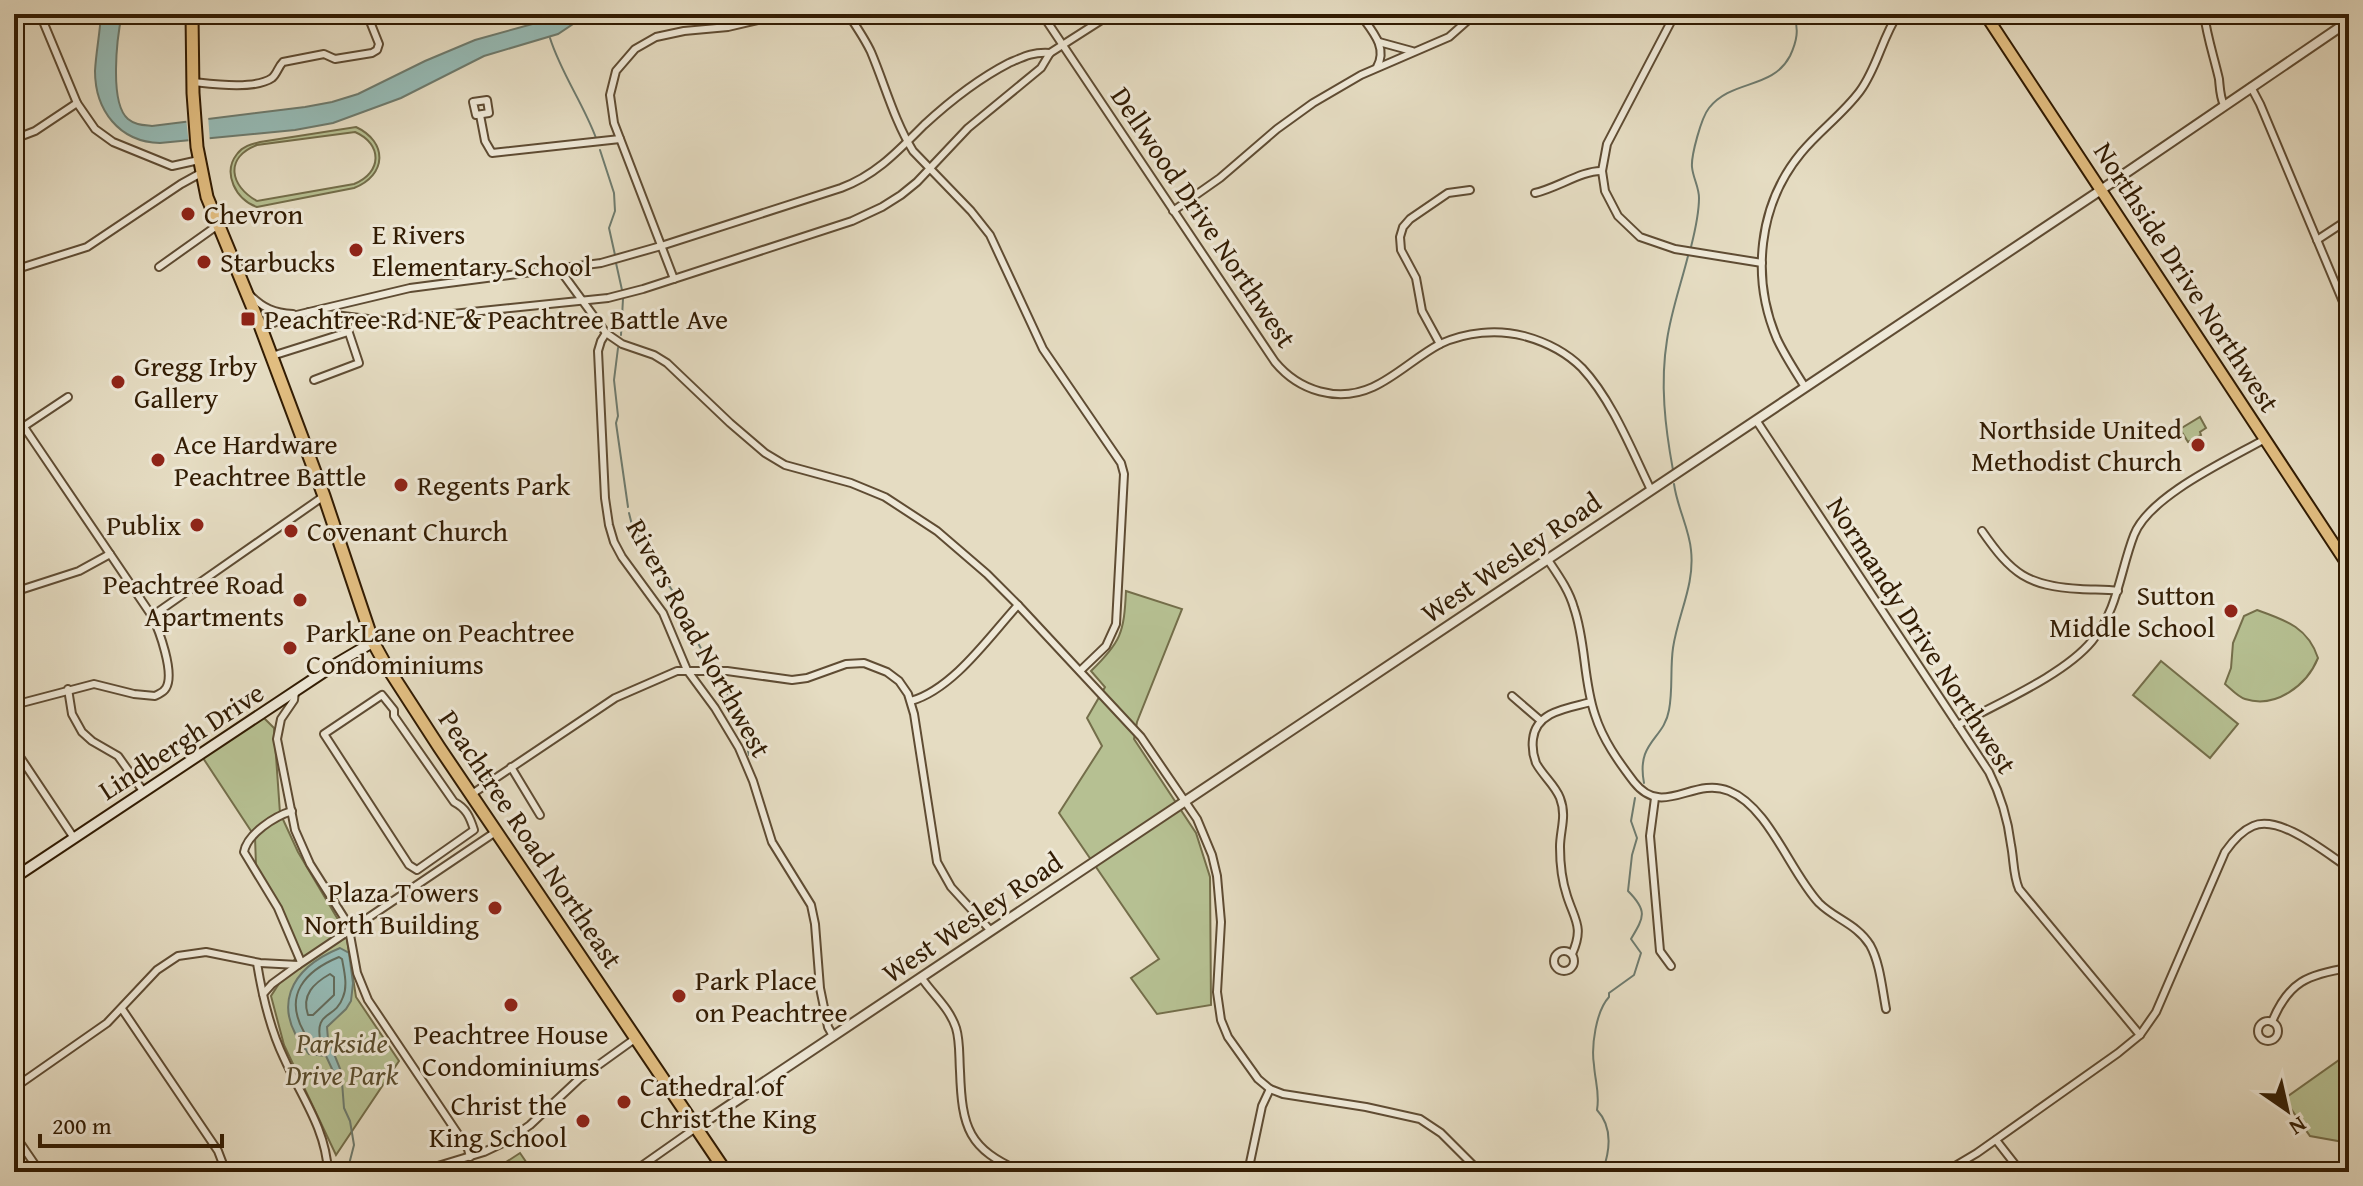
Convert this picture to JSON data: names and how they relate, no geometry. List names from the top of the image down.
{
  "streets": {
    "highway": ["Peachtree Road Northeast"],
    "main road": ["Northside Drive Northwest", "Lindbergh Drive"],
    "street": [
      "Dellwood Drive Northwest",
      "West Wesley Road",
      "Normandy Drive Northwest",
      "Rivers Road Northwest"
    ]
  },
  "crossings": [
    ["Dellwood Drive Northwest", "West Wesley Road"],
    ["Northside Drive Northwest", "West Wesley Road"],
    ["West Wesley Road", "Normandy Drive Northwest"],
    ["West Wesley Road", "Rivers Road Northwest"],
    ["West Wesley Road", "Peachtree Road Northeast"],
    ["Lindbergh Drive", "Peachtree Road Northeast"]
  ],
  "parks": ["Parkside Drive Park"],
  "places": {
    "other": [
      "Chevron",
      "E Rivers Elementary School",
      "Starbucks",
      "Gregg Irby Gallery",
      "Northside United Methodist Church",
      "Ace Hardware Peachtree Battle",
      "Regents Park",
      "Publix",
      "Covenant Church",
      "Peachtree Road Apartments",
      "Sutton Middle School",
      "ParkLane on Peachtree Condominiums",
      "Plaza Towers North Building",
      "Park Place on Peachtree",
      "Peachtree House Condominiums",
      "Cathedral of Christ the King",
      "Christ the King School"
    ],
    "transit": ["Peachtree Rd NE & Peachtree Battle Ave"]
  },
  "scale_bar": "200 m",
  "north": "bottom right"
}
